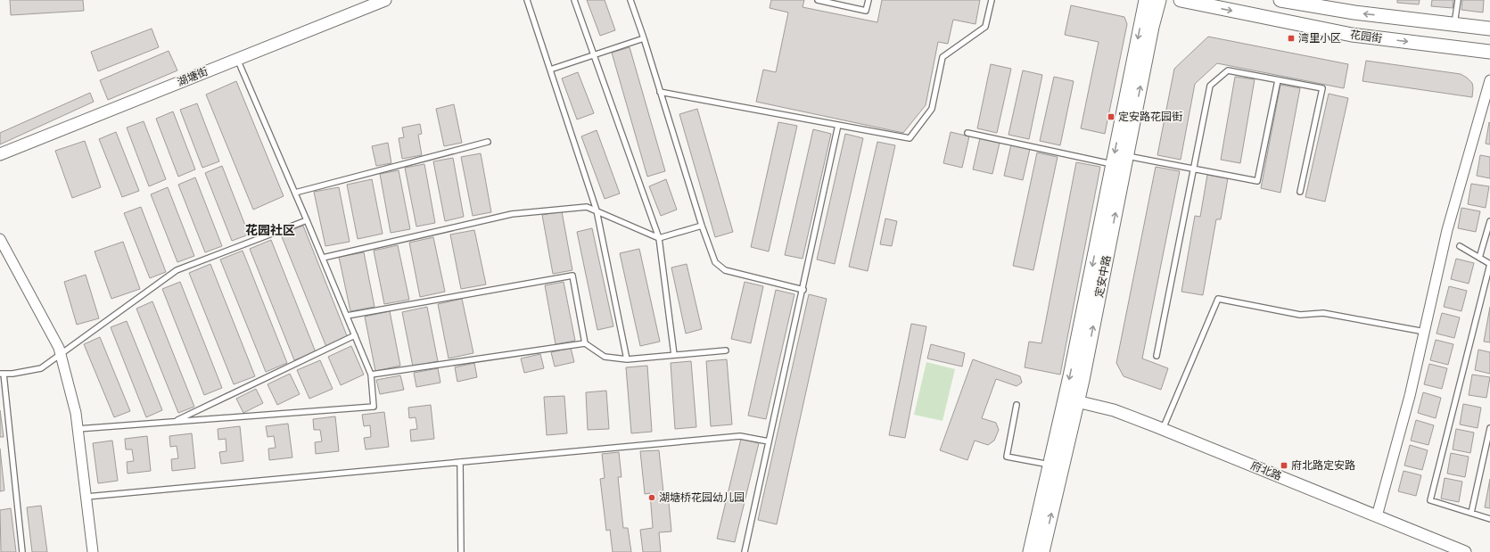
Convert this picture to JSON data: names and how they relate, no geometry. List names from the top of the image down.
{
  "streets": {
    "main road": ["花园街", "定安中路"],
    "street": ["湖塘街", "府北路"]
  },
  "crossings": [
    ["定安中路", "府北路"]
  ],
  "districts": ["花园社区"],
  "places": {
    "transit": ["湾里小区", "定安路花园街", "府北路定安路"],
    "other": ["湖塘桥花园幼儿园"]
  }
}
